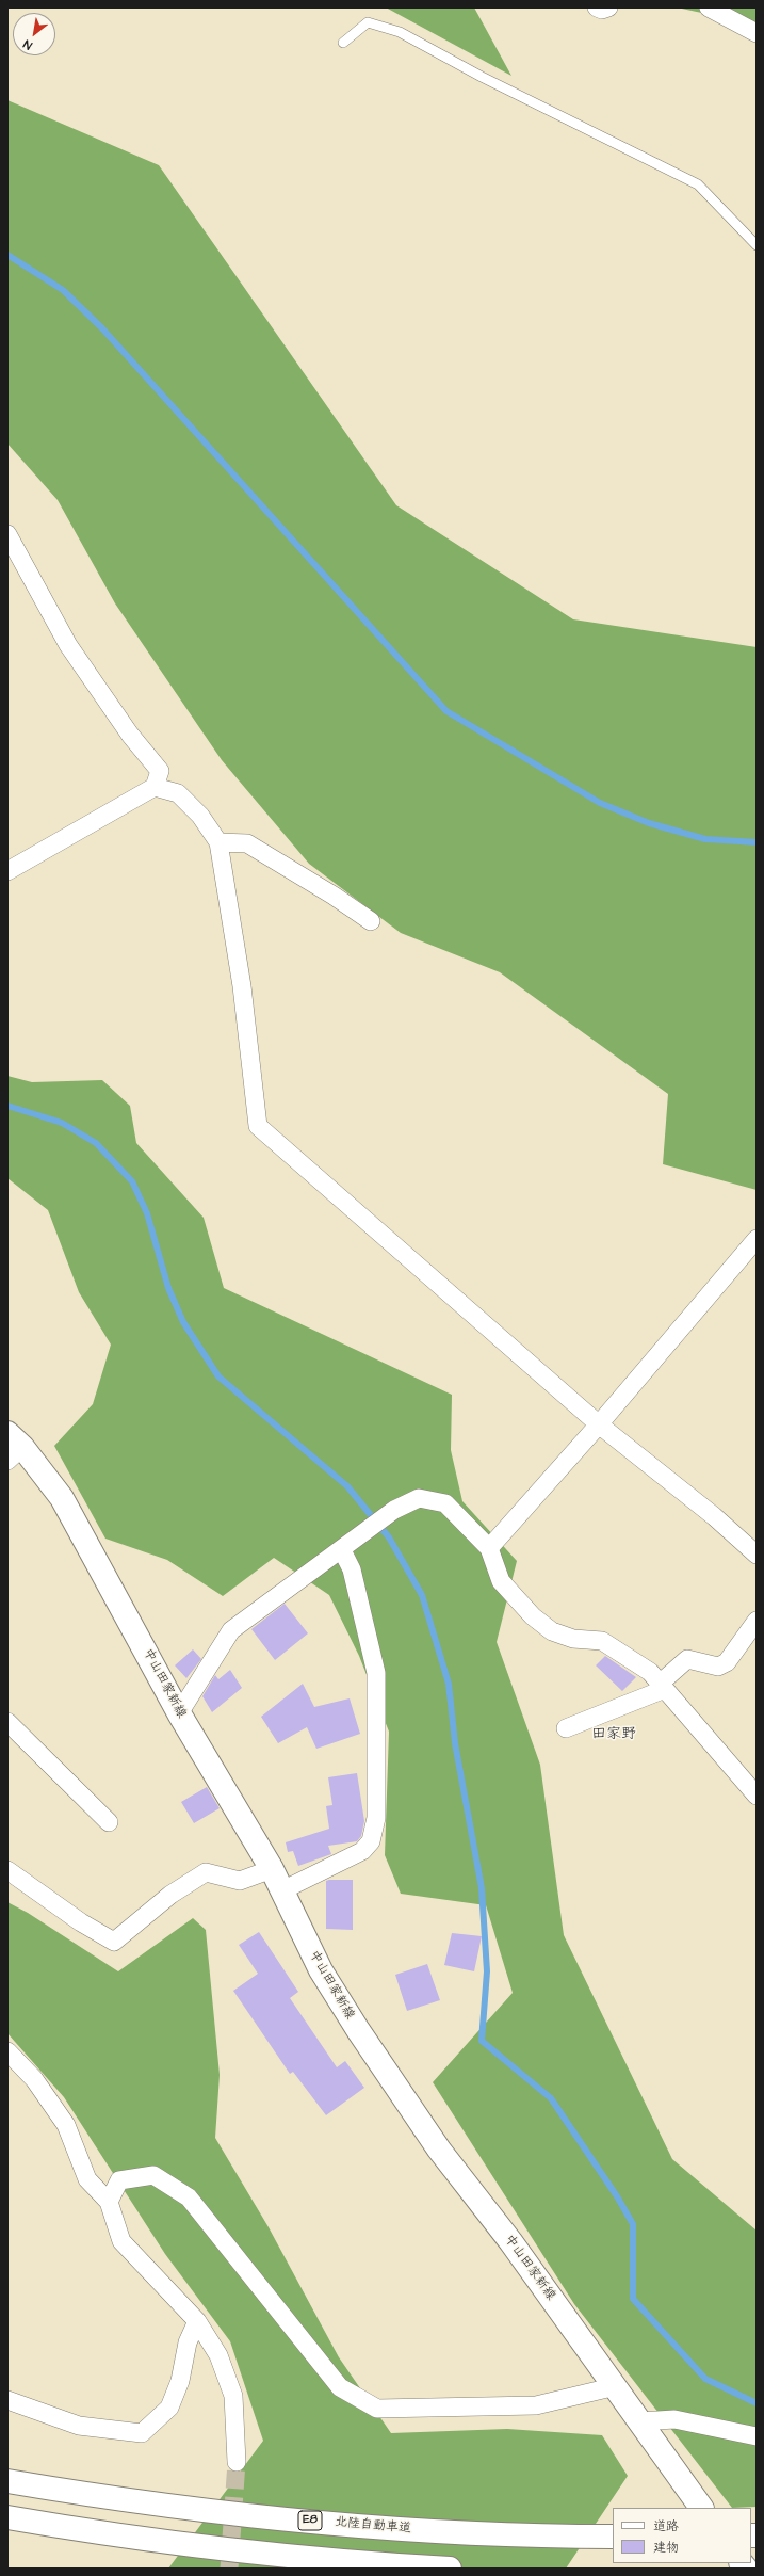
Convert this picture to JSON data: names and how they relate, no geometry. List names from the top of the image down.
{
  "streets": {
    "main road": ["中山田家新線", "E8", "北陸自動車道"]
  },
  "districts": ["田家野"],
  "legend": ["道路", "建物"],
  "north": "bottom left"
}
